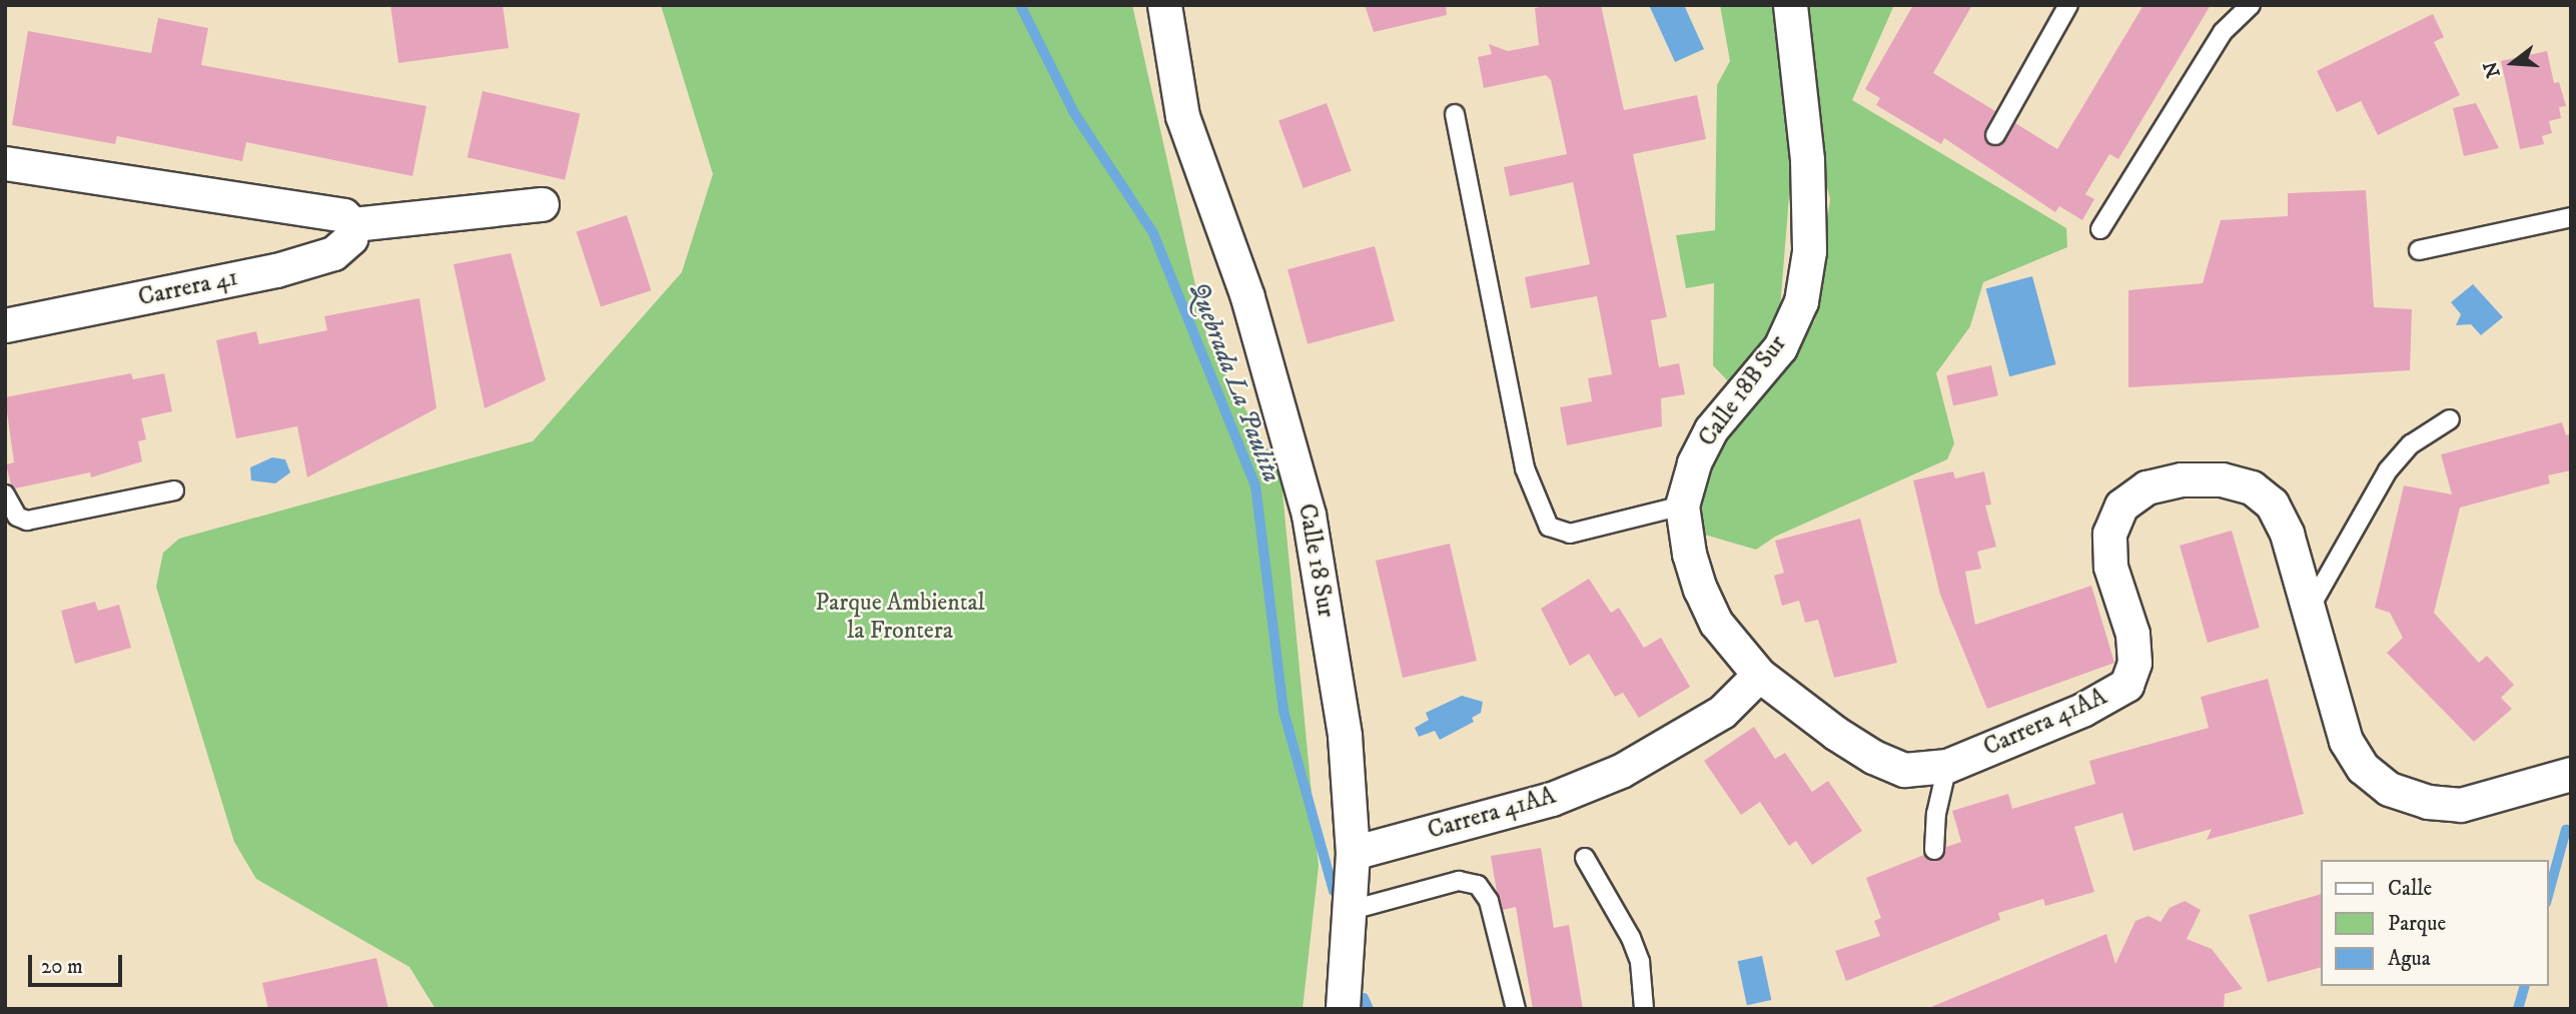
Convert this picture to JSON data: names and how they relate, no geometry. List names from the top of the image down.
{
  "streets": {
    "street": [
      "Carrera 41",
      "Calle 18B Sur",
      "Calle 18 Sur",
      "Carrera 41AA"
    ]
  },
  "crossings": [
    ["Calle 18B Sur", "Carrera 41AA"],
    ["Calle 18 Sur", "Carrera 41AA"]
  ],
  "water": ["Quebrada La Paulita"],
  "parks": ["Parque Ambiental la Frontera"],
  "legend": ["Calle", "Parque", "Agua"],
  "scale_bar": "20 m",
  "north": "left"
}
